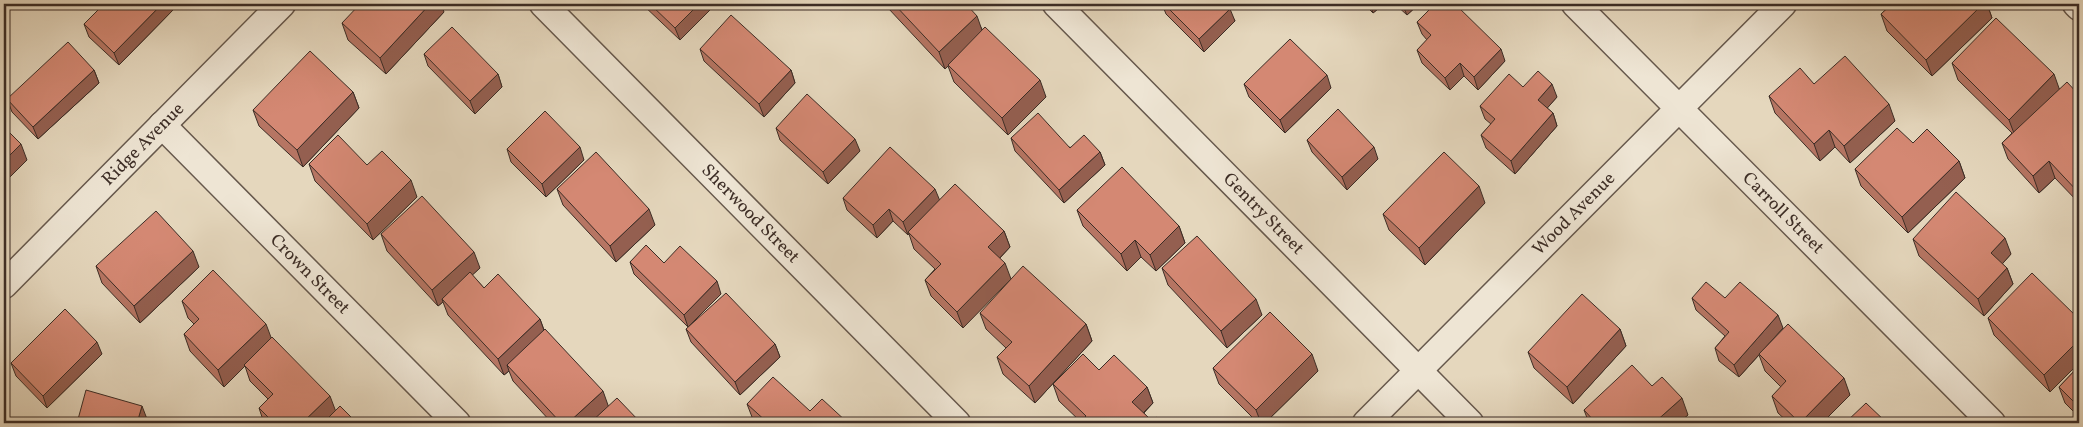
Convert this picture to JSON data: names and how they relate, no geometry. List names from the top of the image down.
{
  "streets": {
    "street": [
      "Ridge Avenue",
      "Sherwood Street",
      "Gentry Street",
      "Carroll Street",
      "Wood Avenue",
      "Crown Street"
    ]
  },
  "crossings": [
    ["Ridge Avenue", "Crown Street"],
    ["Gentry Street", "Wood Avenue"],
    ["Carroll Street", "Wood Avenue"]
  ]
}
